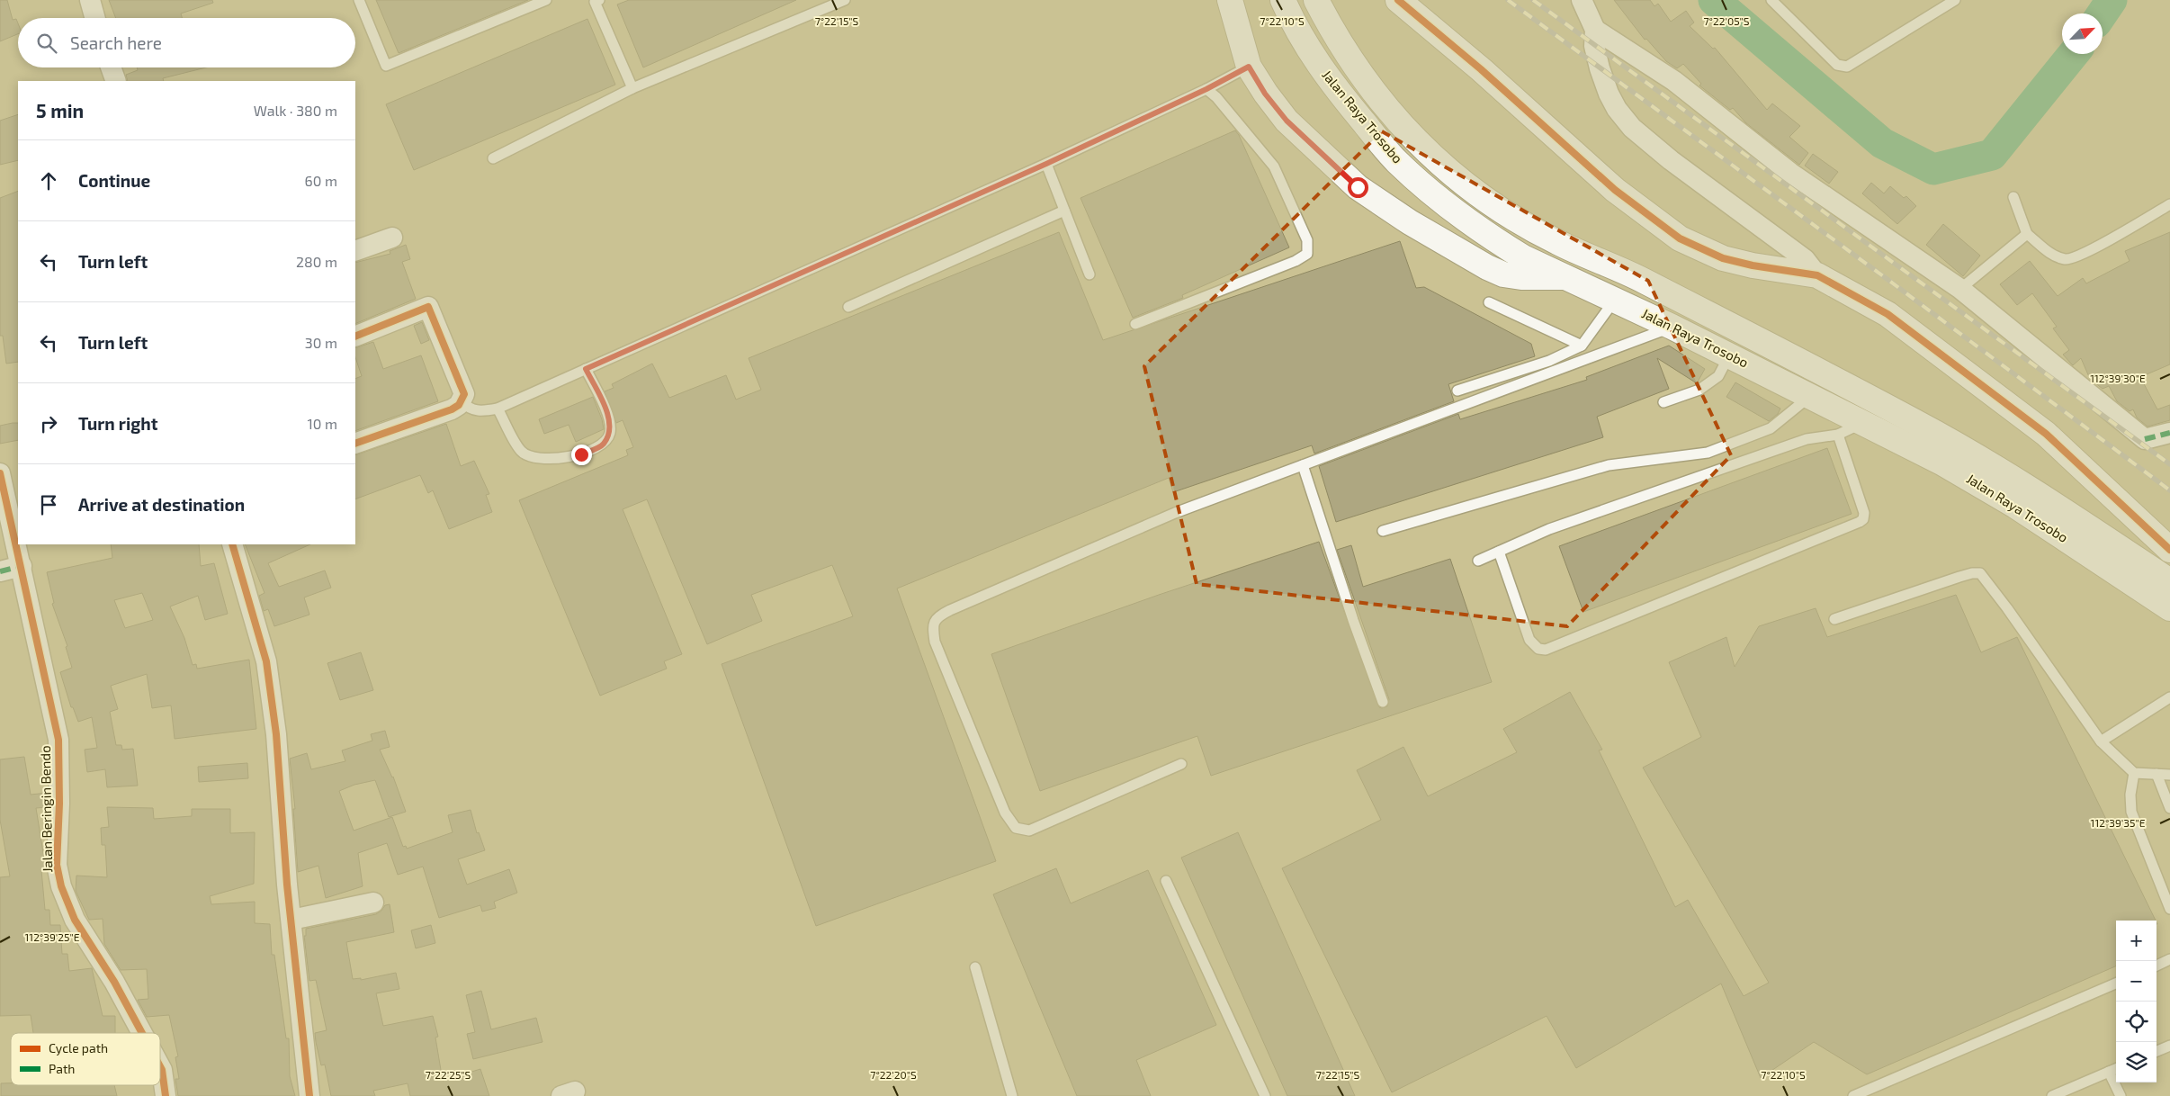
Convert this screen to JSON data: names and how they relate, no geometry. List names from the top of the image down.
{
  "streets": {
    "main road": ["Jalan Raya Trosobo"],
    "street": ["Jalan Beringin Bendo"]
  },
  "legend": ["Cycle path", "Path"],
  "north": "top right",
  "page": {
    "search": "Search here",
    "heading": ["5 min", "Walk · 380 m"],
    "list": [
      ["Continue", "60 m"],
      ["Turn left", "280 m"],
      ["Turn left", "30 m"],
      ["Turn right", "10 m"],
      "Arrive at destination"
    ],
    "map_buttons": ["+", "−"]
  },
  "coordinates": [
    "7°22'15\"S",
    "7°22'10\"S",
    "7°22'05\"S",
    "112°39'30\"E",
    "112°39'35\"E",
    "112°39'25\"E",
    "7°22'25\"S",
    "7°22'20\"S"
  ]
}
